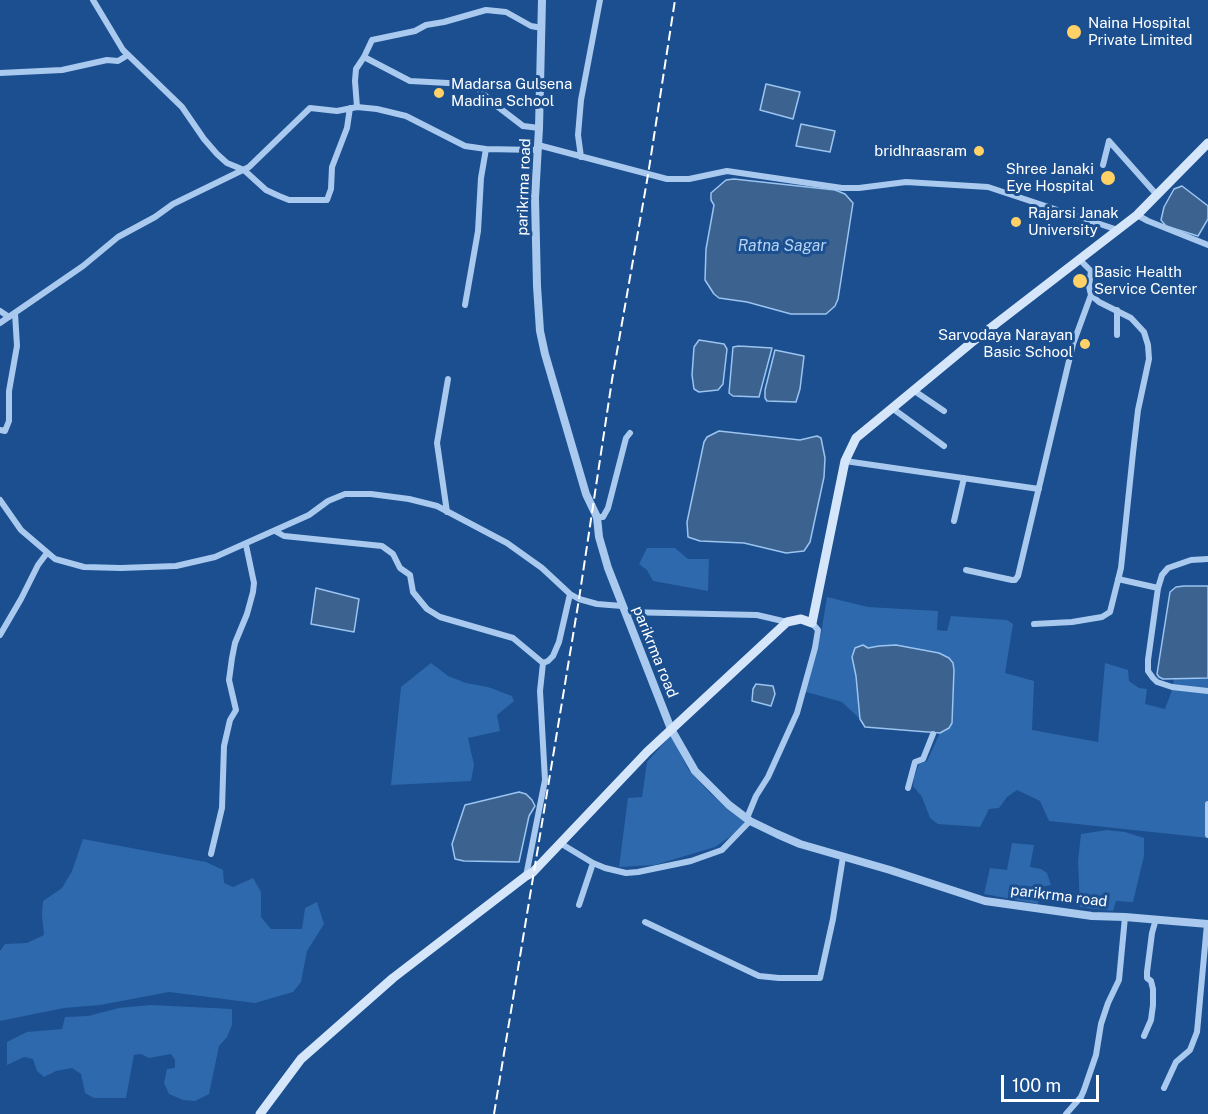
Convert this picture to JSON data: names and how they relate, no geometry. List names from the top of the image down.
{
  "streets": {
    "street": ["parikrma road"]
  },
  "water": ["Ratna Sagar"],
  "places": [
    "Naina Hospital Private Limited",
    "Madarsa Gulsena Madina School",
    "bridhraasram",
    "Shree Janaki Eye Hospital",
    "Rajarsi Janak University",
    "Basic Health Service Center",
    "Sarvodaya Narayan Basic School"
  ],
  "scale_bar": "100 m"
}
